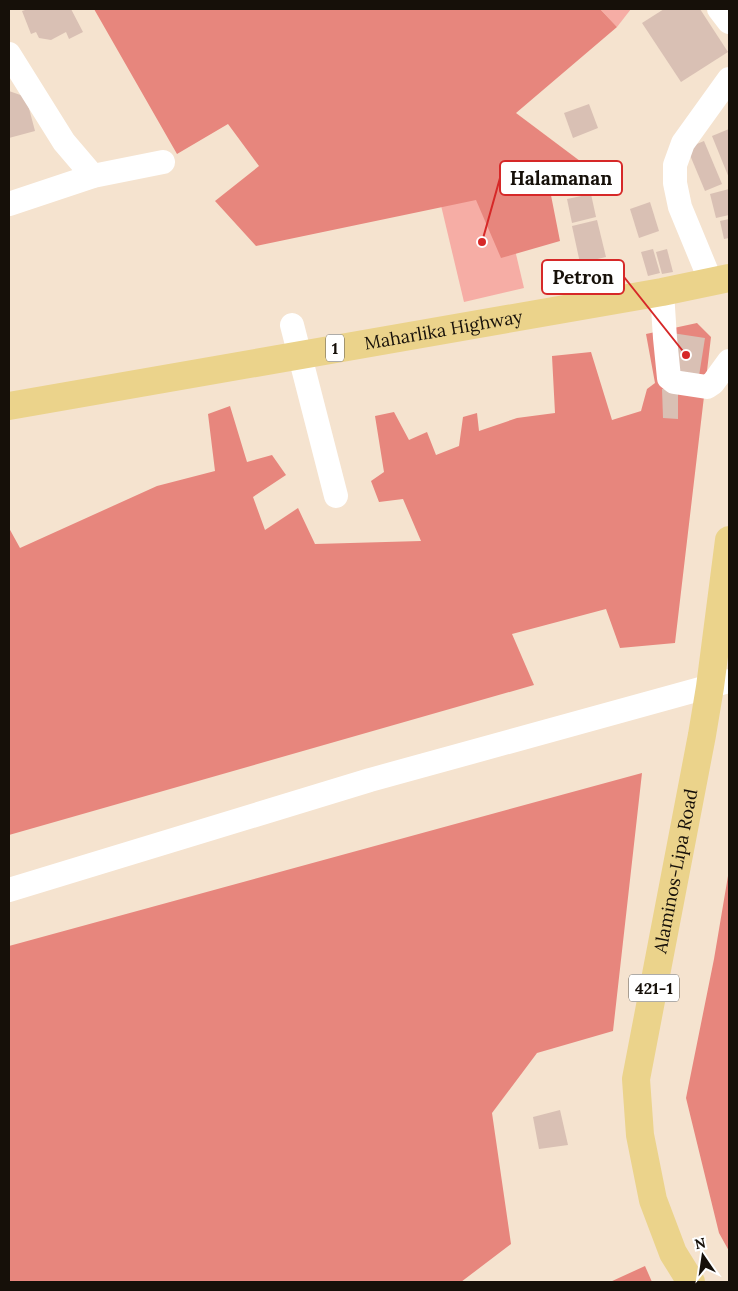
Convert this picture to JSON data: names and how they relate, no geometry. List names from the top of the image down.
{
  "streets": {
    "main road": [
      "Maharlika Highway",
      "1",
      "Alaminos-Lipa Road",
      "421-1"
    ]
  },
  "places": ["Halamanan", "Petron"],
  "north": "top"
}
